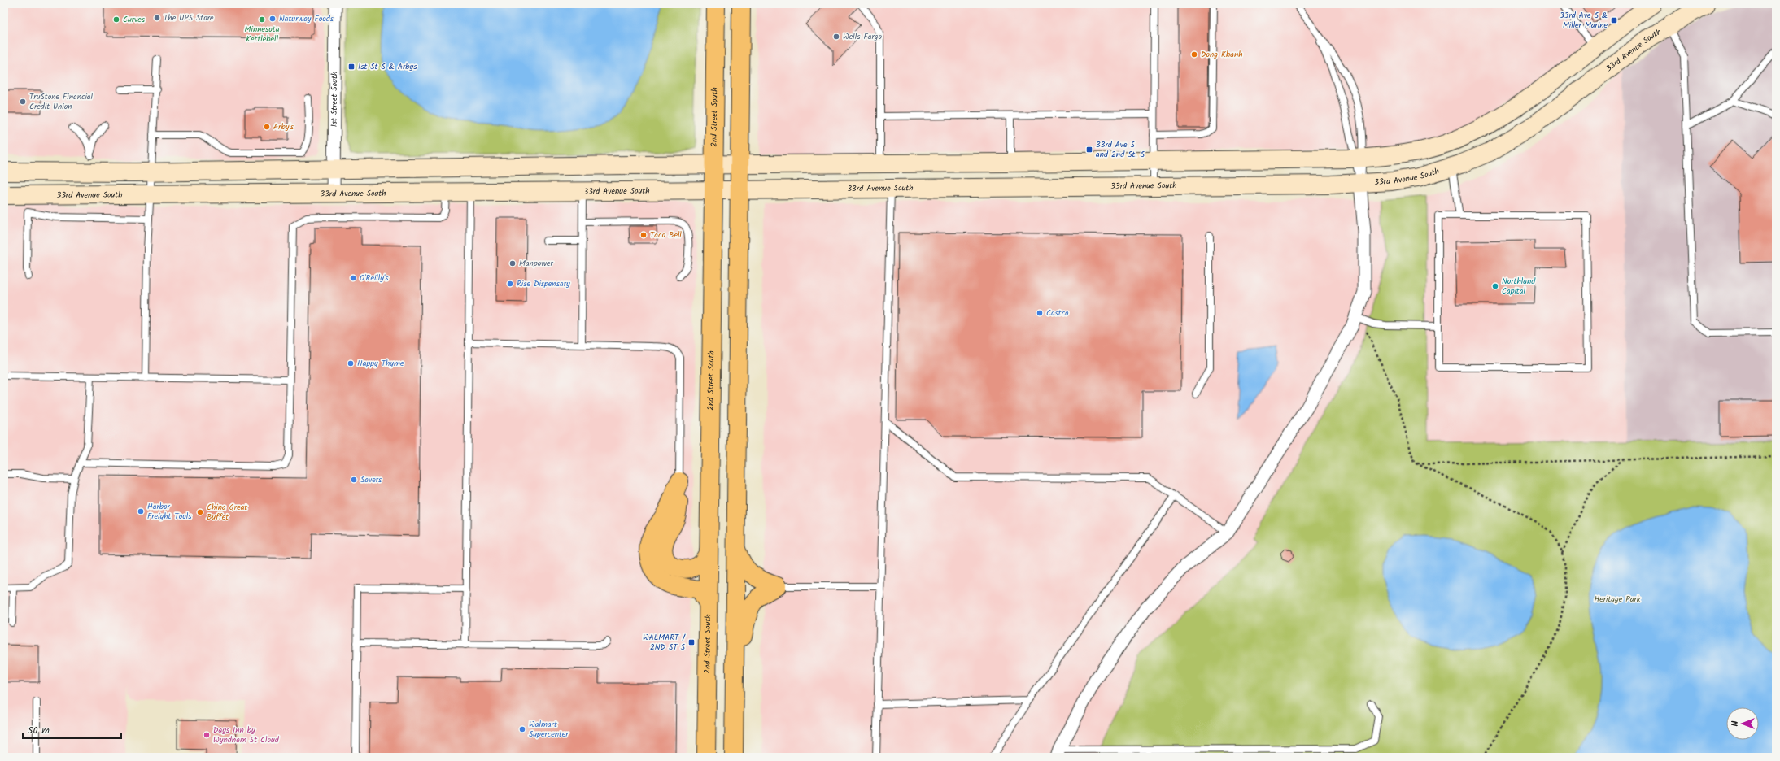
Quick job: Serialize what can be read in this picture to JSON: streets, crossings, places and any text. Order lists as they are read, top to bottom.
{
  "streets": {
    "main road": ["33rd Avenue South", "2nd Street South"],
    "street": ["1st Street South"]
  },
  "crossings": [
    ["33rd Avenue South", "1st Street South"],
    ["33rd Avenue South", "2nd Street South"]
  ],
  "parks": ["Heritage Park"],
  "places": {
    "other": [
      "The UPS Store",
      "Naturway Foods",
      "Curves",
      "Minnesota Kettlebell",
      "Wells Fargo",
      "Dong Khanh",
      "TruStone Financial Credit Union",
      "Arby's",
      "Taco Bell",
      "Manpower",
      "O'Reilly's",
      "Rise Dispensary",
      "Northland Capital",
      "Costco",
      "Happy Thyme",
      "Savers",
      "Harbor Freight Tools",
      "China Great Buffet",
      "Walmart Supercenter",
      "Days Inn by Wyndham St Cloud"
    ],
    "transit": [
      "33rd Ave S & Miller Marine",
      "1st St S & Arbys",
      "33rd Ave S and 2nd St. S",
      "WALMART / 2ND ST S"
    ]
  },
  "scale_bar": "50 m",
  "north": "left"
}
